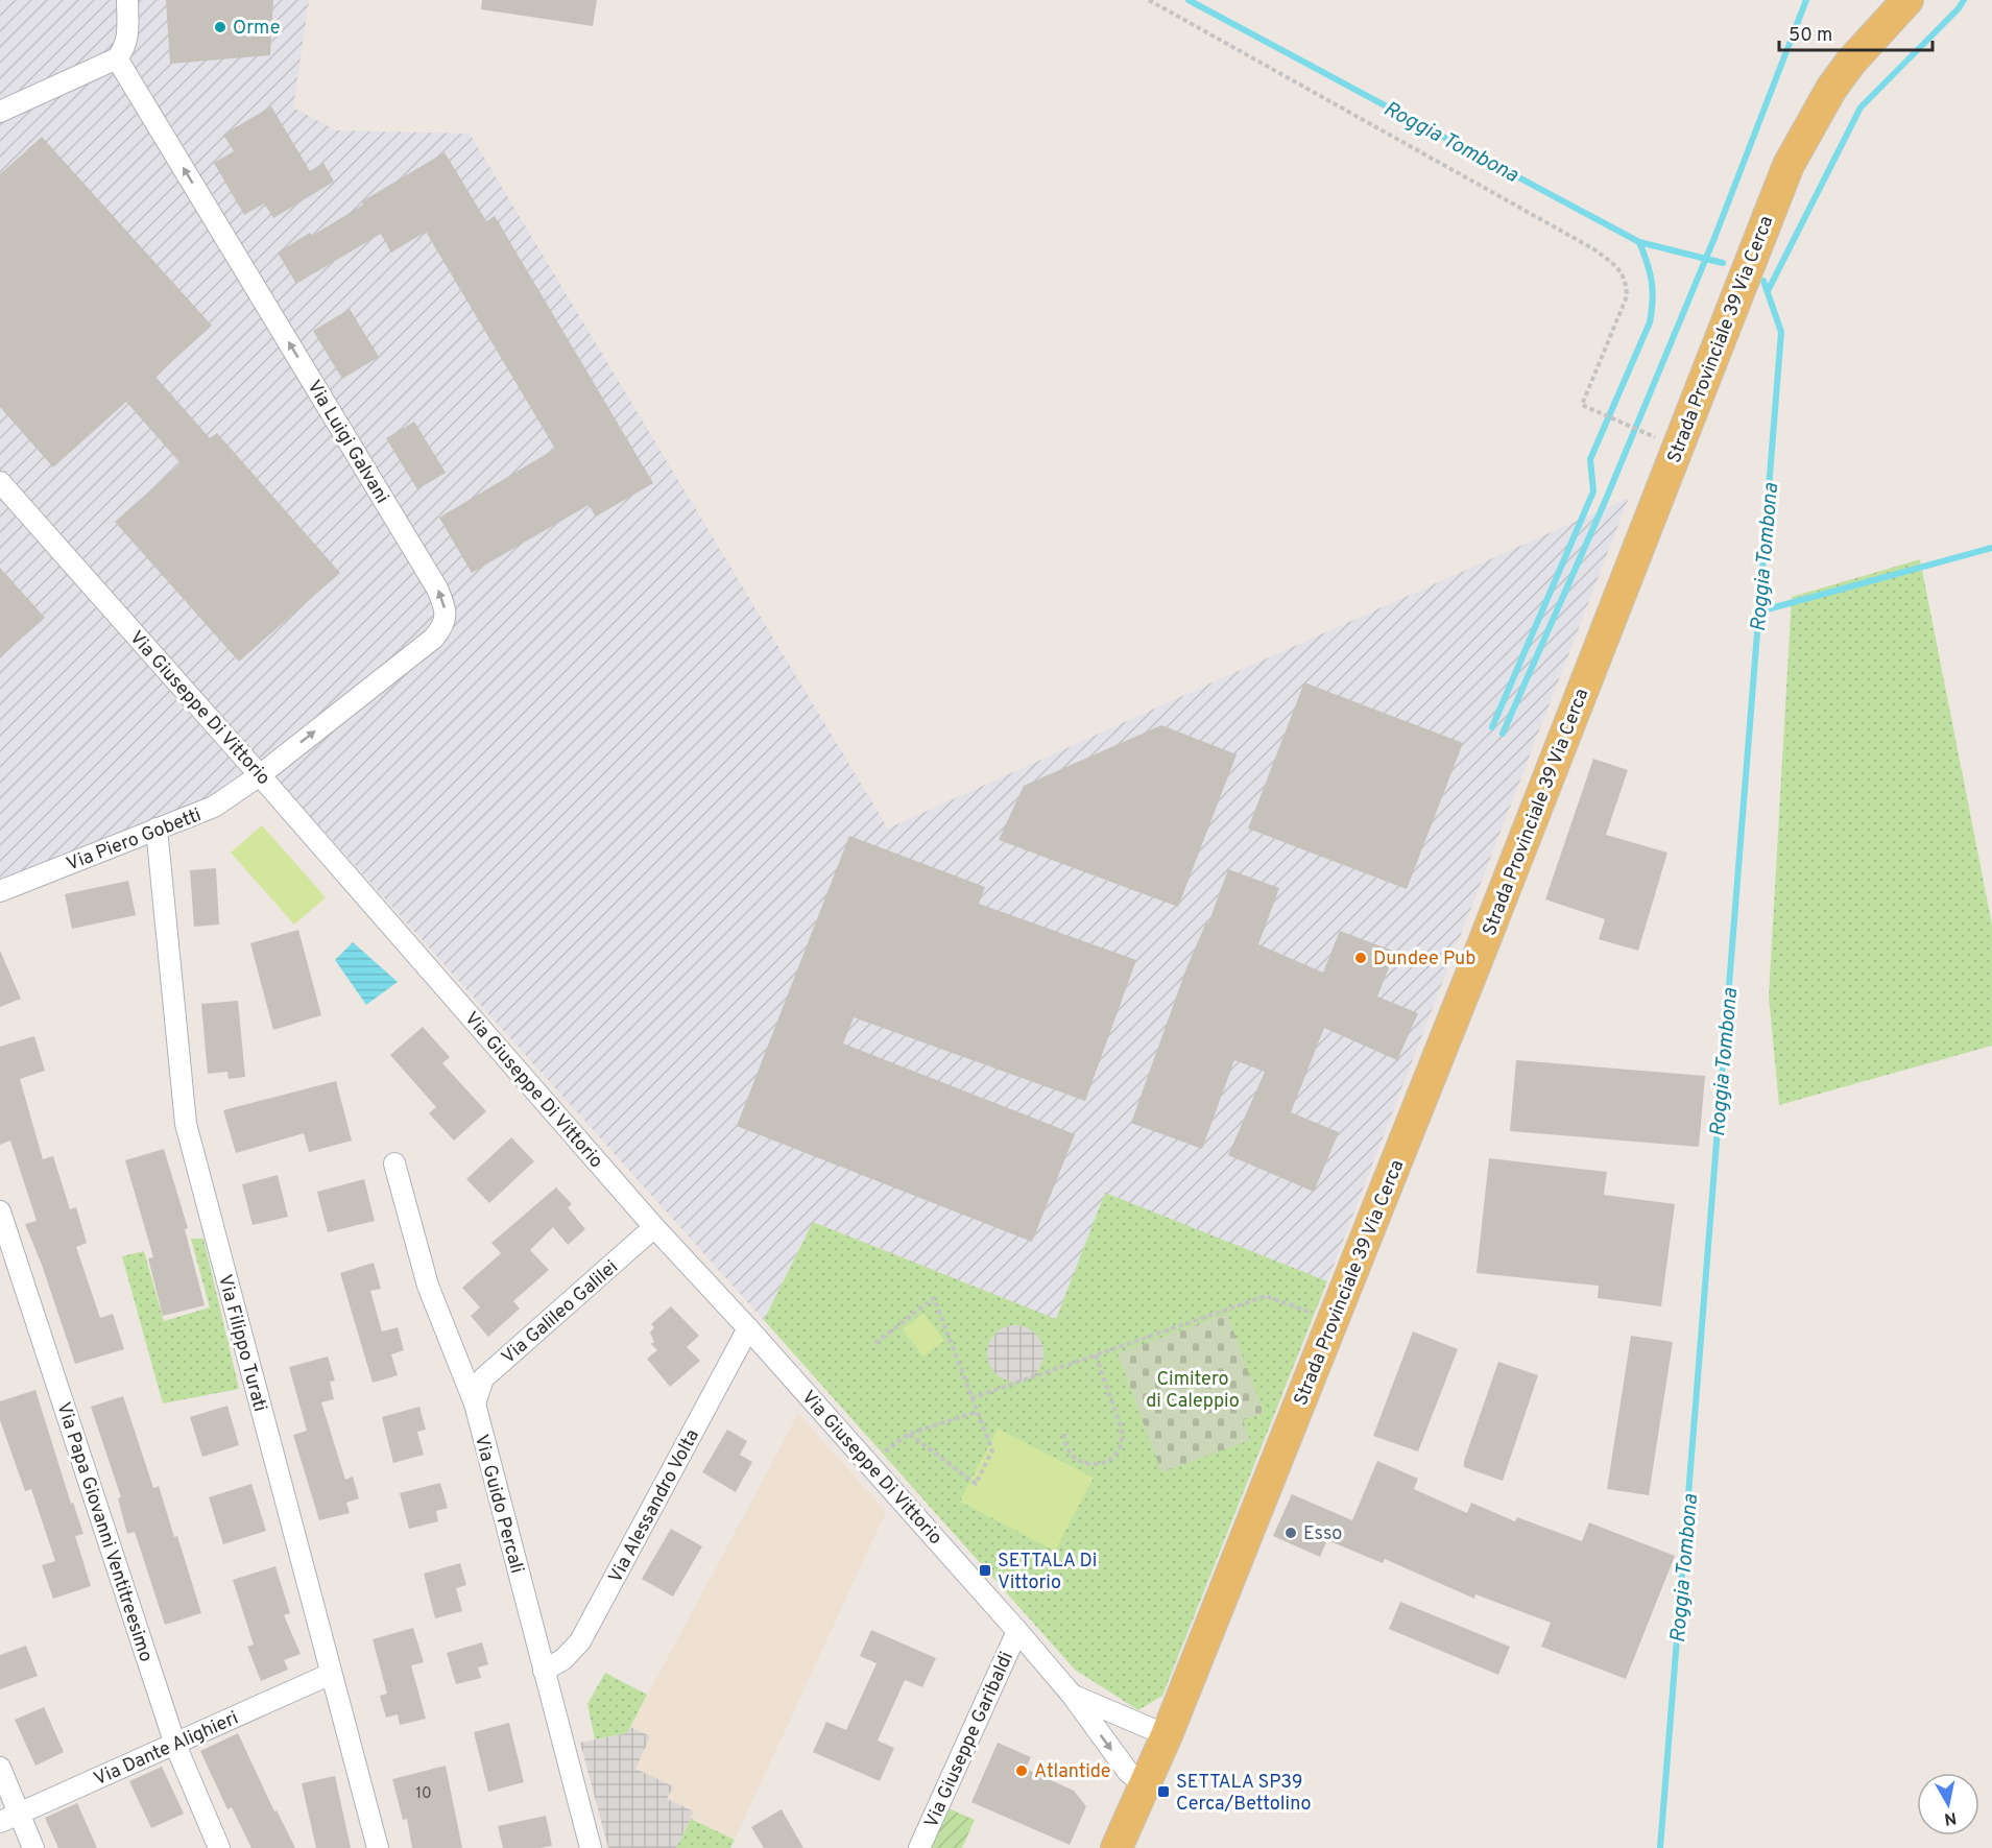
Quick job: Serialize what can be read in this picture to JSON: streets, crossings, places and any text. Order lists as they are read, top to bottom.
{
  "streets": {
    "main road": ["Strada Provinciale 39 Via Cerca"],
    "street": [
      "Via Luigi Galvani",
      "Via Giuseppe Di Vittorio",
      "Via Piero Gobetti",
      "Via Galileo Galilei",
      "Via Filippo Turati",
      "Via Guido Percali",
      "Via Alessandro Volta",
      "Via Papa Giovanni Ventitreesimo",
      "Via Giuseppe Garibaldi",
      "Via Dante Alighieri"
    ]
  },
  "crossings": [
    ["Strada Provinciale 39 Via Cerca", "Via Giuseppe Di Vittorio"],
    ["Via Luigi Galvani", "Via Giuseppe Di Vittorio"],
    ["Via Luigi Galvani", "Via Piero Gobetti"],
    ["Via Giuseppe Di Vittorio", "Via Piero Gobetti"],
    ["Via Giuseppe Di Vittorio", "Via Galileo Galilei"],
    ["Via Giuseppe Di Vittorio", "Via Alessandro Volta"],
    ["Via Giuseppe Di Vittorio", "Via Giuseppe Garibaldi"],
    ["Via Piero Gobetti", "Via Filippo Turati"],
    ["Via Galileo Galilei", "Via Guido Percali"],
    ["Via Filippo Turati", "Via Dante Alighieri"],
    ["Via Guido Percali", "Via Alessandro Volta"],
    ["Via Papa Giovanni Ventitreesimo", "Via Dante Alighieri"]
  ],
  "one_way": ["Via Luigi Galvani"],
  "water": ["Roggia Tombona"],
  "parks": ["Cimitero di Caleppio"],
  "places": {
    "other": [
      "Orme",
      "Dundee Pub",
      "Esso",
      "Atlantide"
    ],
    "transit": ["SETTALA Di Vittorio", "SETTALA SP39 Cerca/Bettolino"]
  },
  "house_numbers": ["10"],
  "scale_bar": "50 m",
  "north": "bottom"
}
